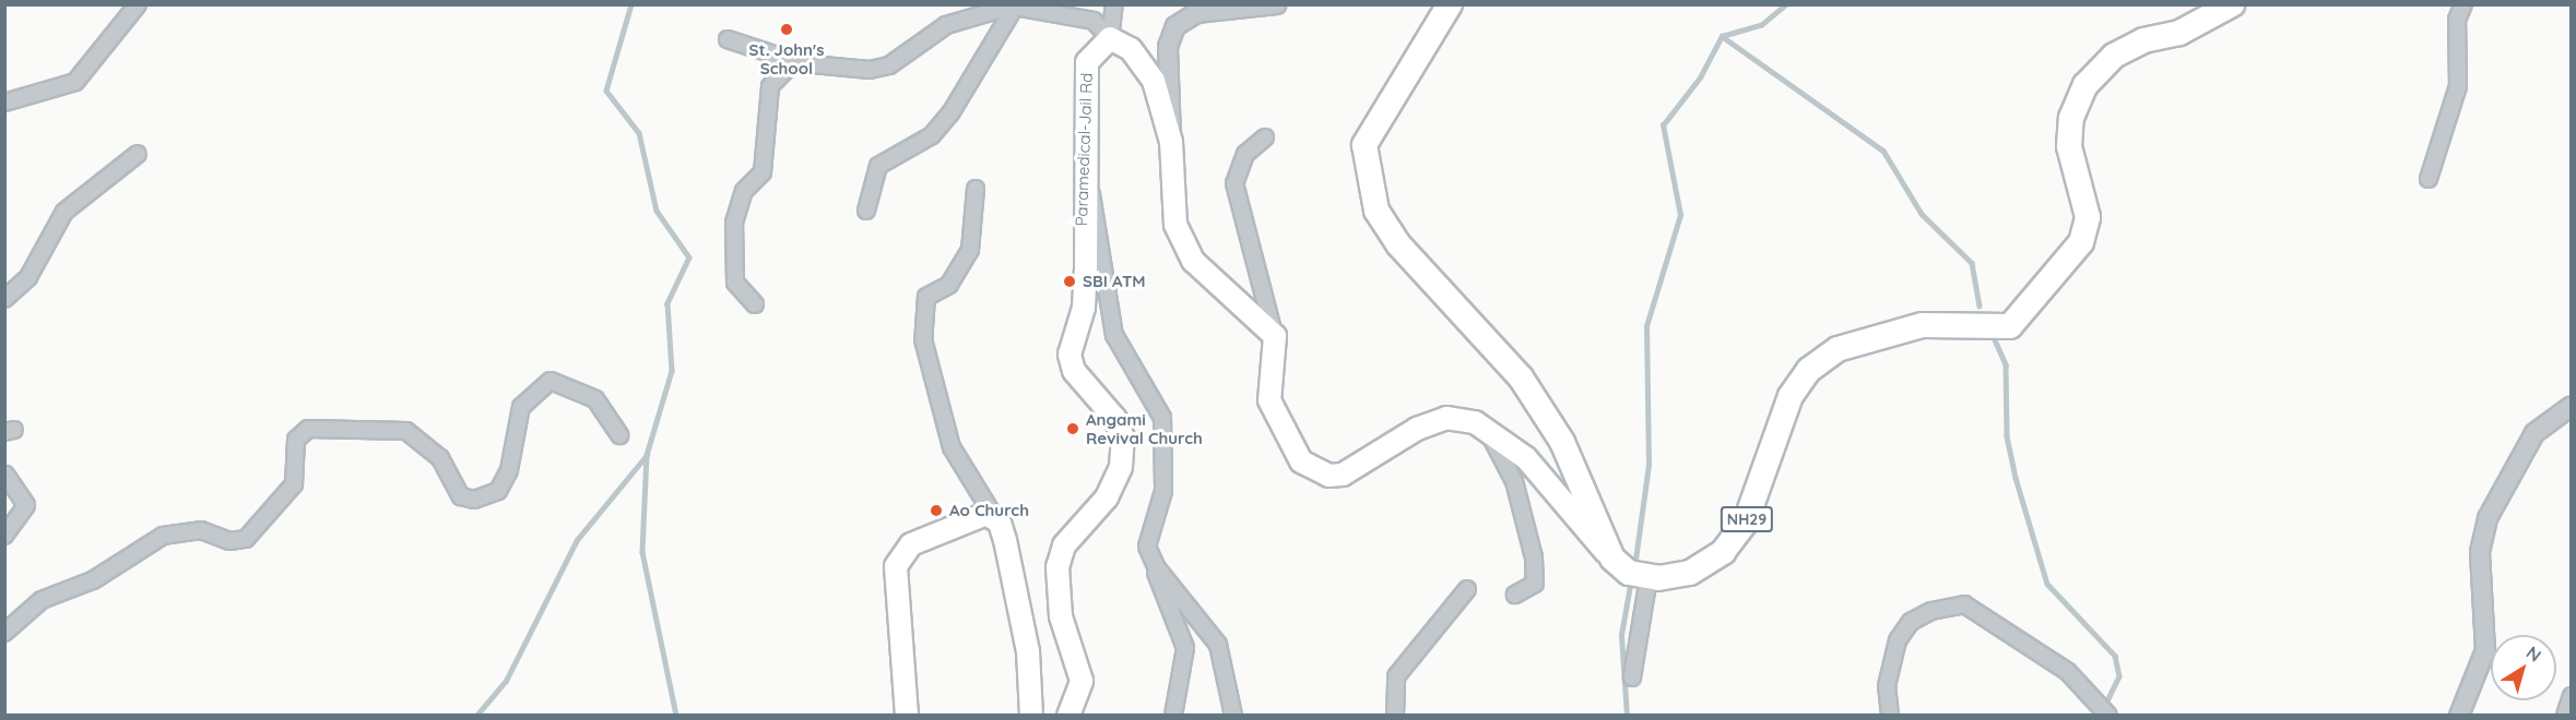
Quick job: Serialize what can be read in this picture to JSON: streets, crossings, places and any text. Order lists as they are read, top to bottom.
{
  "streets": {
    "highway": ["NH29"],
    "main road": ["Paramedical-Jail Rd"]
  },
  "places": [
    "St. John's School",
    "SBI ATM",
    "Angami Revival Church",
    "Ao Church"
  ],
  "north": "top right"
}
